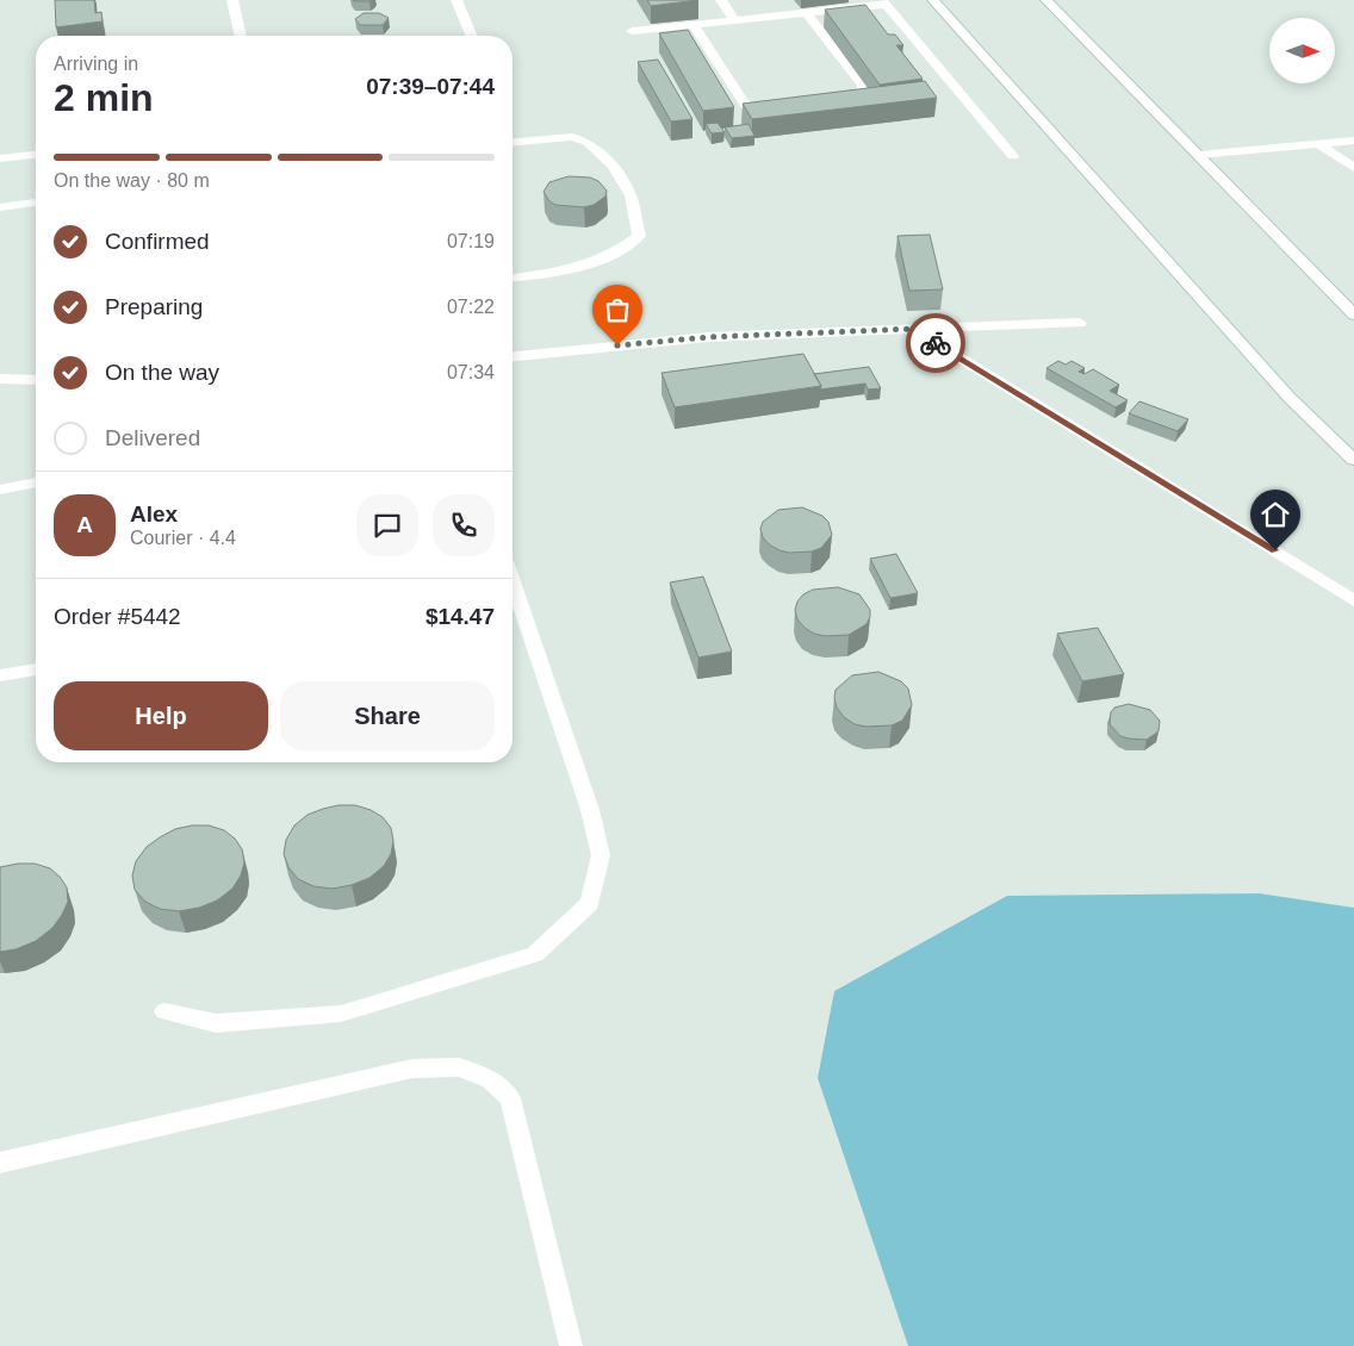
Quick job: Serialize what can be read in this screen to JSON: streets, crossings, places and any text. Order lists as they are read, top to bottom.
{
  "north": "right",
  "page": {
    "heading": ["2 min", "Arriving in", "07:39–07:44"],
    "panel": [
      "Alex",
      "Courier · 4.4",
      "Order #5442",
      "$14.47"
    ],
    "bar": "On the way · 80 m",
    "list": [
      ["Confirmed", "07:19"],
      ["Preparing", "07:22"],
      ["On the way", "07:34"],
      "Delivered"
    ],
    "round": "A",
    "buttons": ["Help", "Share"]
  }
}
